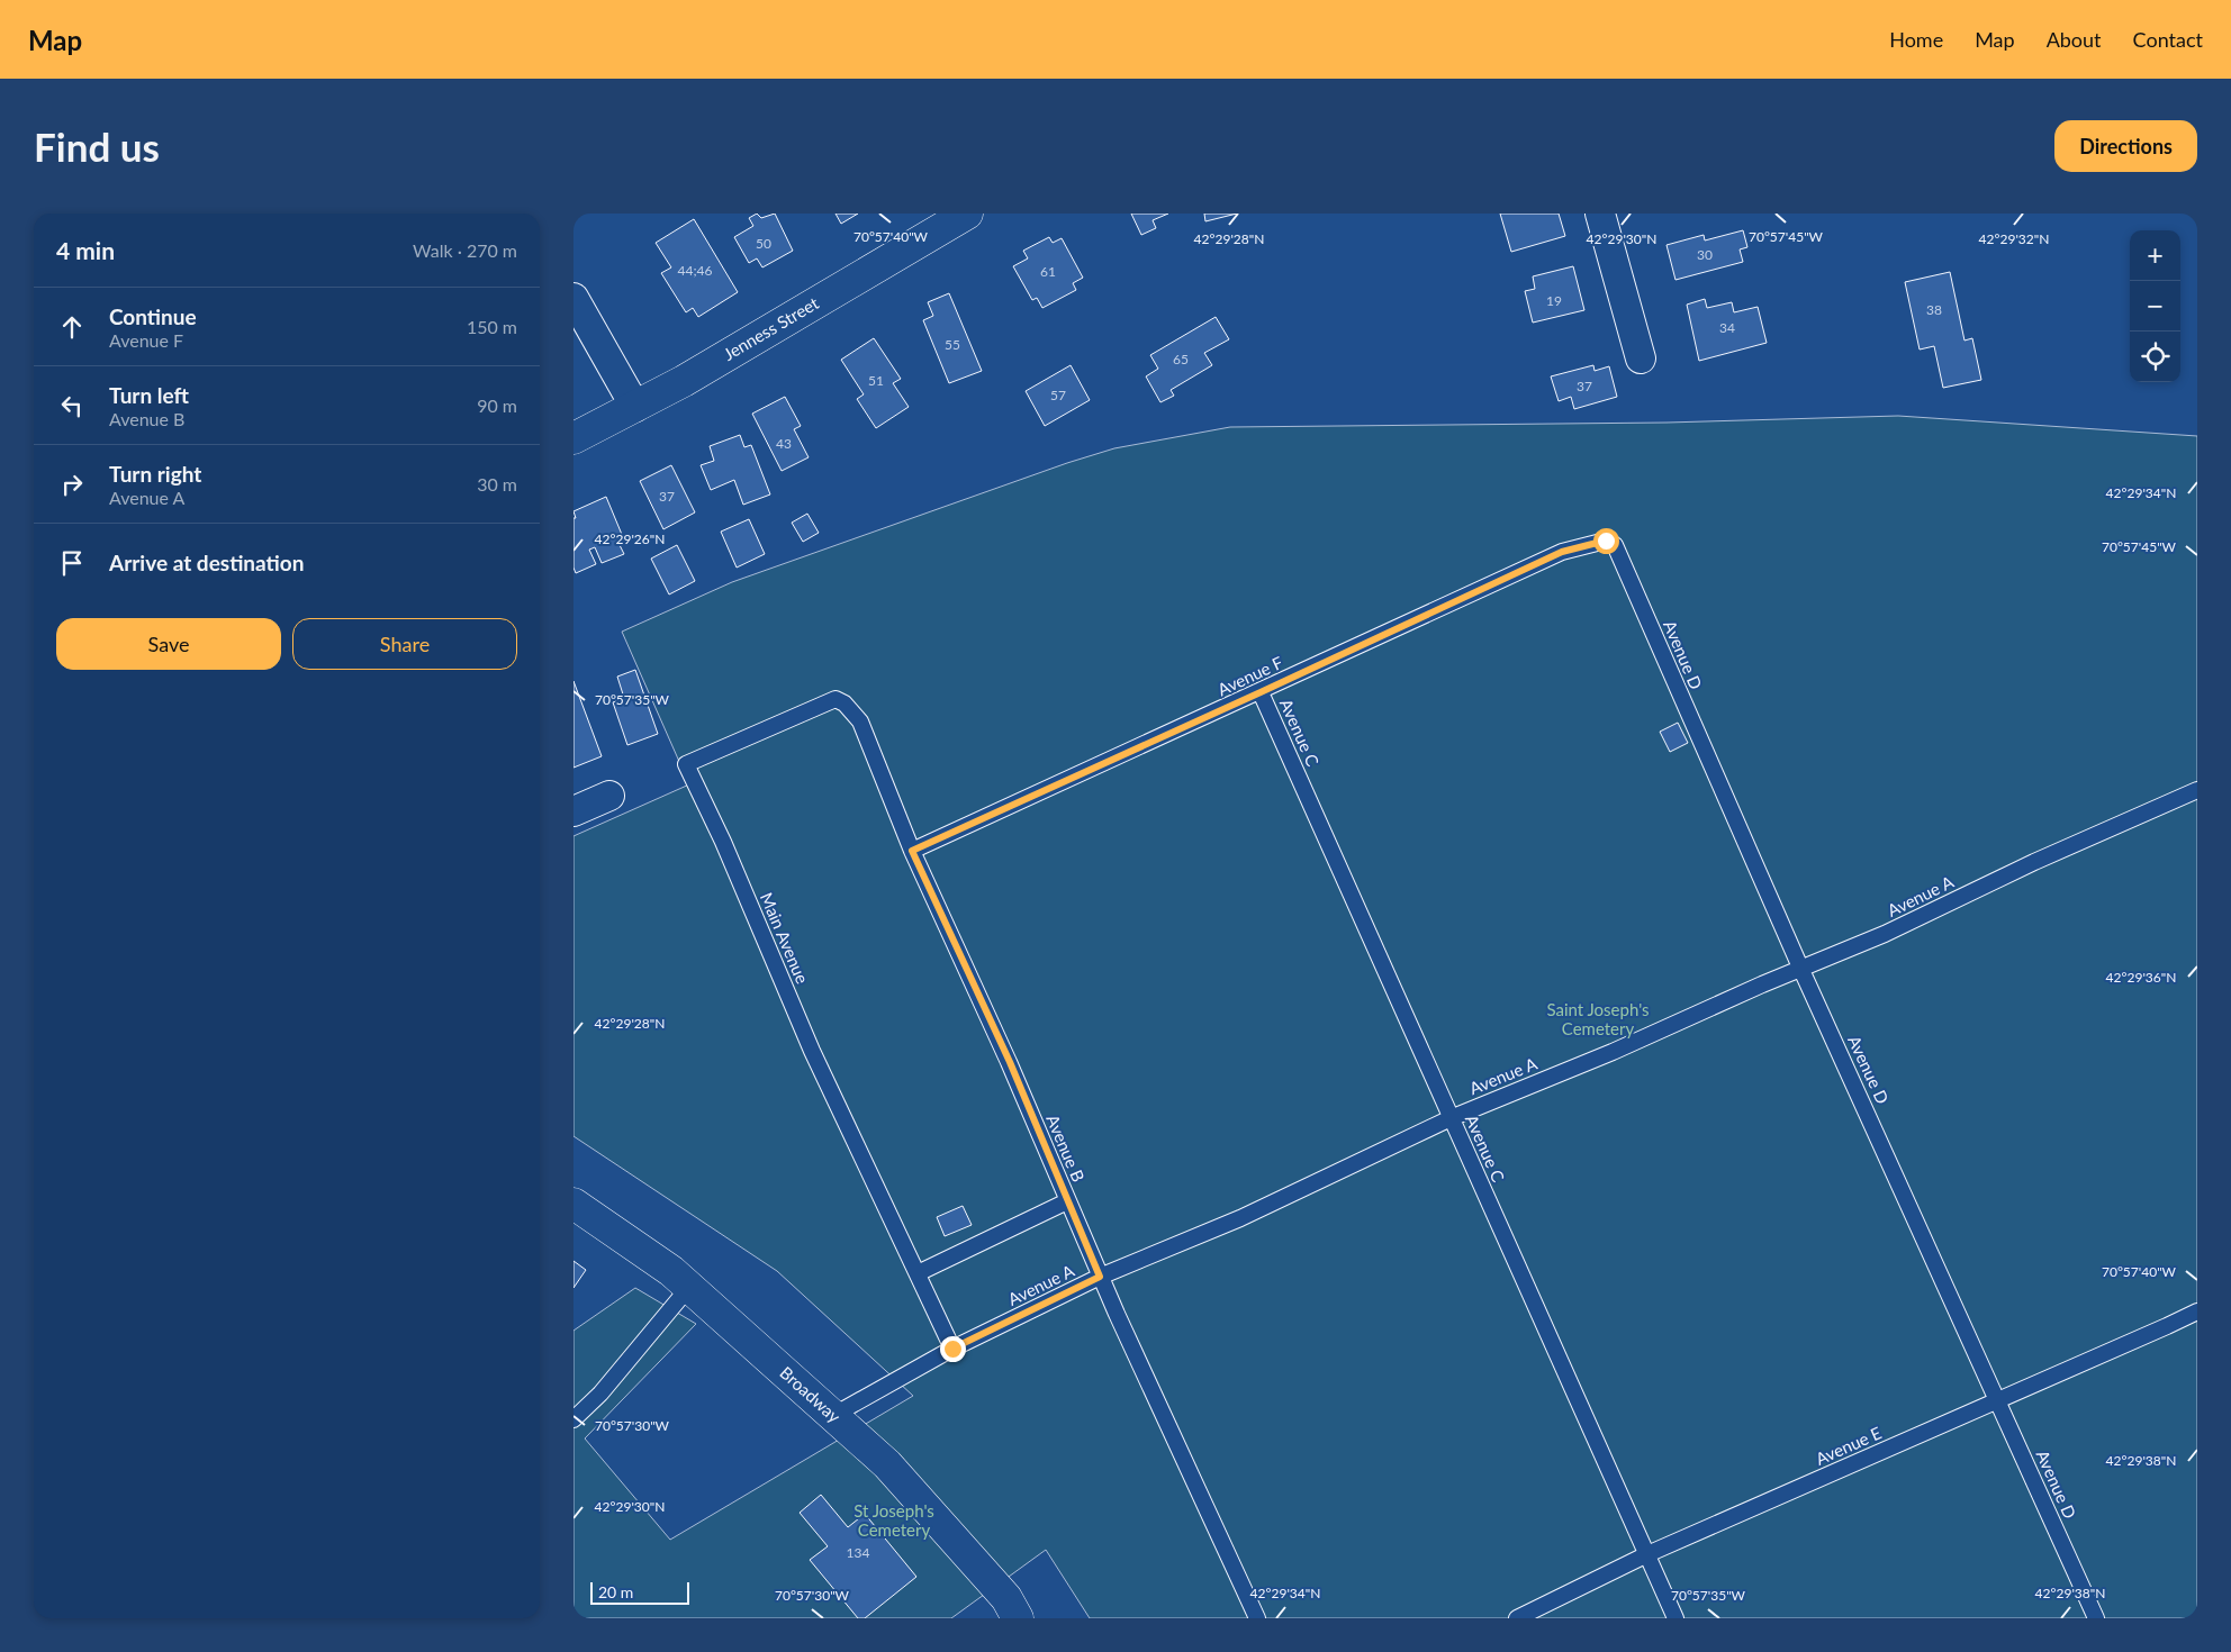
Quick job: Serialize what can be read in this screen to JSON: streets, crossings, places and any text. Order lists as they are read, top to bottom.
{
  "streets": {
    "main road": ["Jenness Street", "Broadway"],
    "lane": [
      "Avenue D",
      "Avenue F",
      "Avenue C",
      "Avenue A",
      "Main Avenue",
      "Avenue B",
      "Avenue E"
    ]
  },
  "crossings": [
    ["Avenue D", "Avenue F"],
    ["Avenue D", "Avenue A"],
    ["Avenue D", "Avenue E"],
    ["Avenue F", "Avenue C"],
    ["Avenue F", "Avenue B"],
    ["Avenue C", "Avenue A"],
    ["Avenue C", "Avenue E"],
    ["Avenue A", "Main Avenue"],
    ["Avenue A", "Avenue B"],
    ["Avenue A", "Broadway"],
    ["Main Avenue", "Avenue B"]
  ],
  "parks": ["Saint Joseph's Cemetery", "St Joseph's Cemetery"],
  "house_numbers": [
    "50",
    "30",
    "44;46",
    "61",
    "19",
    "38",
    "34",
    "55",
    "65",
    "51",
    "37",
    "57",
    "43",
    "37",
    "134"
  ],
  "scale_bar": "20 m",
  "page": {
    "header": "Map",
    "nav": [
      "Home",
      "Map",
      "About",
      "Contact"
    ],
    "buttons": [
      "Directions",
      ["Save", "Share"]
    ],
    "title": "Find us",
    "heading": ["4 min", "Walk · 270 m"],
    "map_buttons": ["+", "−"],
    "list": [
      ["Continue", "Avenue F", "150 m"],
      ["Turn left", "Avenue B", "90 m"],
      ["Turn right", "Avenue A", "30 m"],
      "Arrive at destination"
    ],
    "scale": "20 m"
  },
  "coordinates": [
    "70°57'40\"W",
    "70°57'45\"W",
    "42°29'28\"N",
    "42°29'30\"N",
    "42°29'32\"N",
    "42°29'34\"N",
    "42°29'26\"N",
    "70°57'35\"W",
    "42°29'36\"N",
    "70°57'30\"W",
    "42°29'38\"N"
  ]
}
